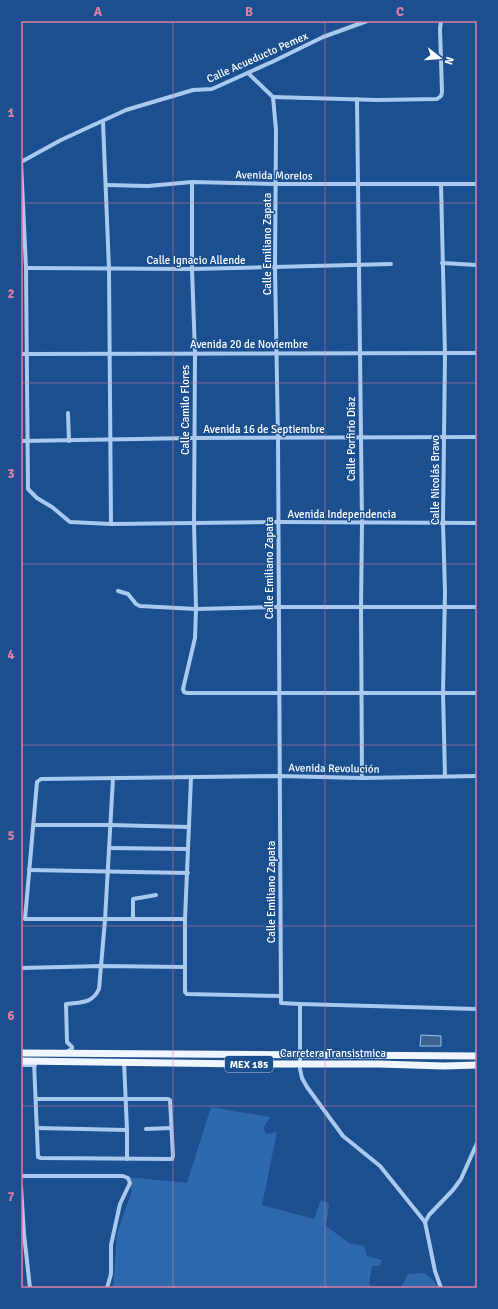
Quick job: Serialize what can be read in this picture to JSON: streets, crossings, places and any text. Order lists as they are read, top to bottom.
{
  "streets": {
    "main road": ["Carretera Transistmica", "MEX 185"],
    "street": [
      "Calle Acueducto Pemex",
      "Avenida Morelos",
      "Calle Emiliano Zapata",
      "Calle Ignacio Allende",
      "Avenida 20 de Noviembre",
      "Calle Camilo Flores",
      "Avenida 16 de Septiembre",
      "Calle Porfirio Díaz",
      "Calle Nicolás Bravo",
      "Avenida Independencia",
      "Avenida Revolución"
    ]
  },
  "crossings": [
    ["Calle Acueducto Pemex", "Avenida Independencia"],
    ["Avenida Morelos", "Calle Emiliano Zapata"],
    ["Avenida Morelos", "Calle Camilo Flores"],
    ["Avenida Morelos", "Calle Porfirio Díaz"],
    ["Avenida Morelos", "Calle Nicolás Bravo"],
    ["Calle Emiliano Zapata", "Calle Ignacio Allende"],
    ["Calle Emiliano Zapata", "Avenida 20 de Noviembre"],
    ["Calle Emiliano Zapata", "Calle Camilo Flores"],
    ["Calle Emiliano Zapata", "Avenida 16 de Septiembre"],
    ["Calle Emiliano Zapata", "Avenida Independencia"],
    ["Calle Emiliano Zapata", "Avenida Revolución"],
    ["Calle Ignacio Allende", "Calle Camilo Flores"],
    ["Calle Ignacio Allende", "Calle Porfirio Díaz"],
    ["Calle Ignacio Allende", "Avenida Independencia"],
    ["Avenida 20 de Noviembre", "Calle Camilo Flores"],
    ["Avenida 20 de Noviembre", "Calle Porfirio Díaz"],
    ["Avenida 20 de Noviembre", "Calle Nicolás Bravo"],
    ["Avenida 20 de Noviembre", "Avenida Independencia"],
    ["Calle Camilo Flores", "Avenida 16 de Septiembre"],
    ["Calle Camilo Flores", "Avenida Independencia"],
    ["Avenida 16 de Septiembre", "Calle Porfirio Díaz"],
    ["Avenida 16 de Septiembre", "Calle Nicolás Bravo"],
    ["Avenida 16 de Septiembre", "Avenida Independencia"],
    ["Calle Porfirio Díaz", "Avenida Independencia"],
    ["Calle Porfirio Díaz", "Avenida Revolución"],
    ["Calle Nicolás Bravo", "Avenida Independencia"],
    ["Calle Nicolás Bravo", "Avenida Revolución"]
  ],
  "north": "right",
  "grid": {
    "columns": ["A", "B", "C"],
    "rows": [
      "1",
      "2",
      "3",
      "4",
      "5",
      "6",
      "7"
    ]
  }
}
